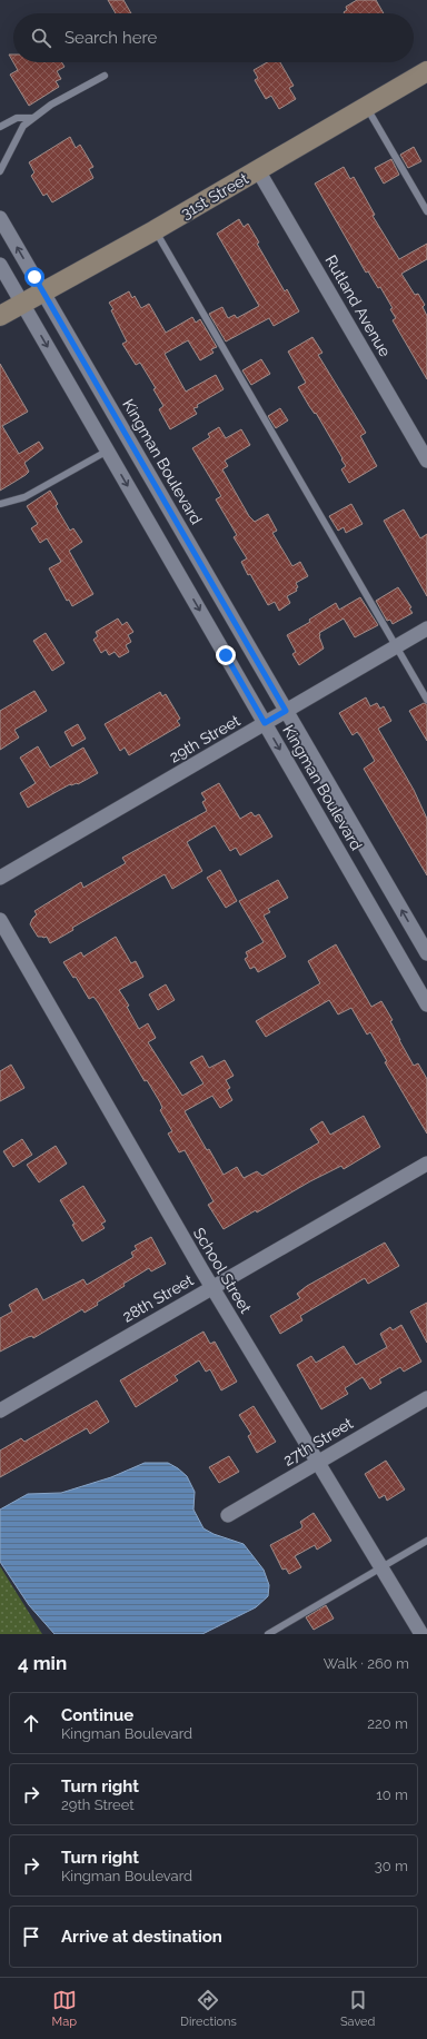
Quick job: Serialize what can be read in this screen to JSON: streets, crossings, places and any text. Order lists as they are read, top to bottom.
{
  "streets": {
    "main road": ["31st Street"],
    "street": [
      "Rutland Avenue",
      "Kingman Boulevard",
      "29th Street",
      "School Street",
      "28th Street",
      "27th Street"
    ]
  },
  "crossings": [
    ["31st Street", "Rutland Avenue"],
    ["31st Street", "Kingman Boulevard"],
    ["Kingman Boulevard", "29th Street"],
    ["School Street", "28th Street"],
    ["School Street", "27th Street"]
  ],
  "page": {
    "search": "Search here",
    "heading": ["4 min", "Walk · 260 m"],
    "list": [
      ["Continue", "Kingman Boulevard", "220 m"],
      ["Turn right", "29th Street", "10 m"],
      ["Turn right", "Kingman Boulevard", "30 m"],
      "Arrive at destination"
    ],
    "nav": ["Map", "Directions", "Saved"]
  }
}
